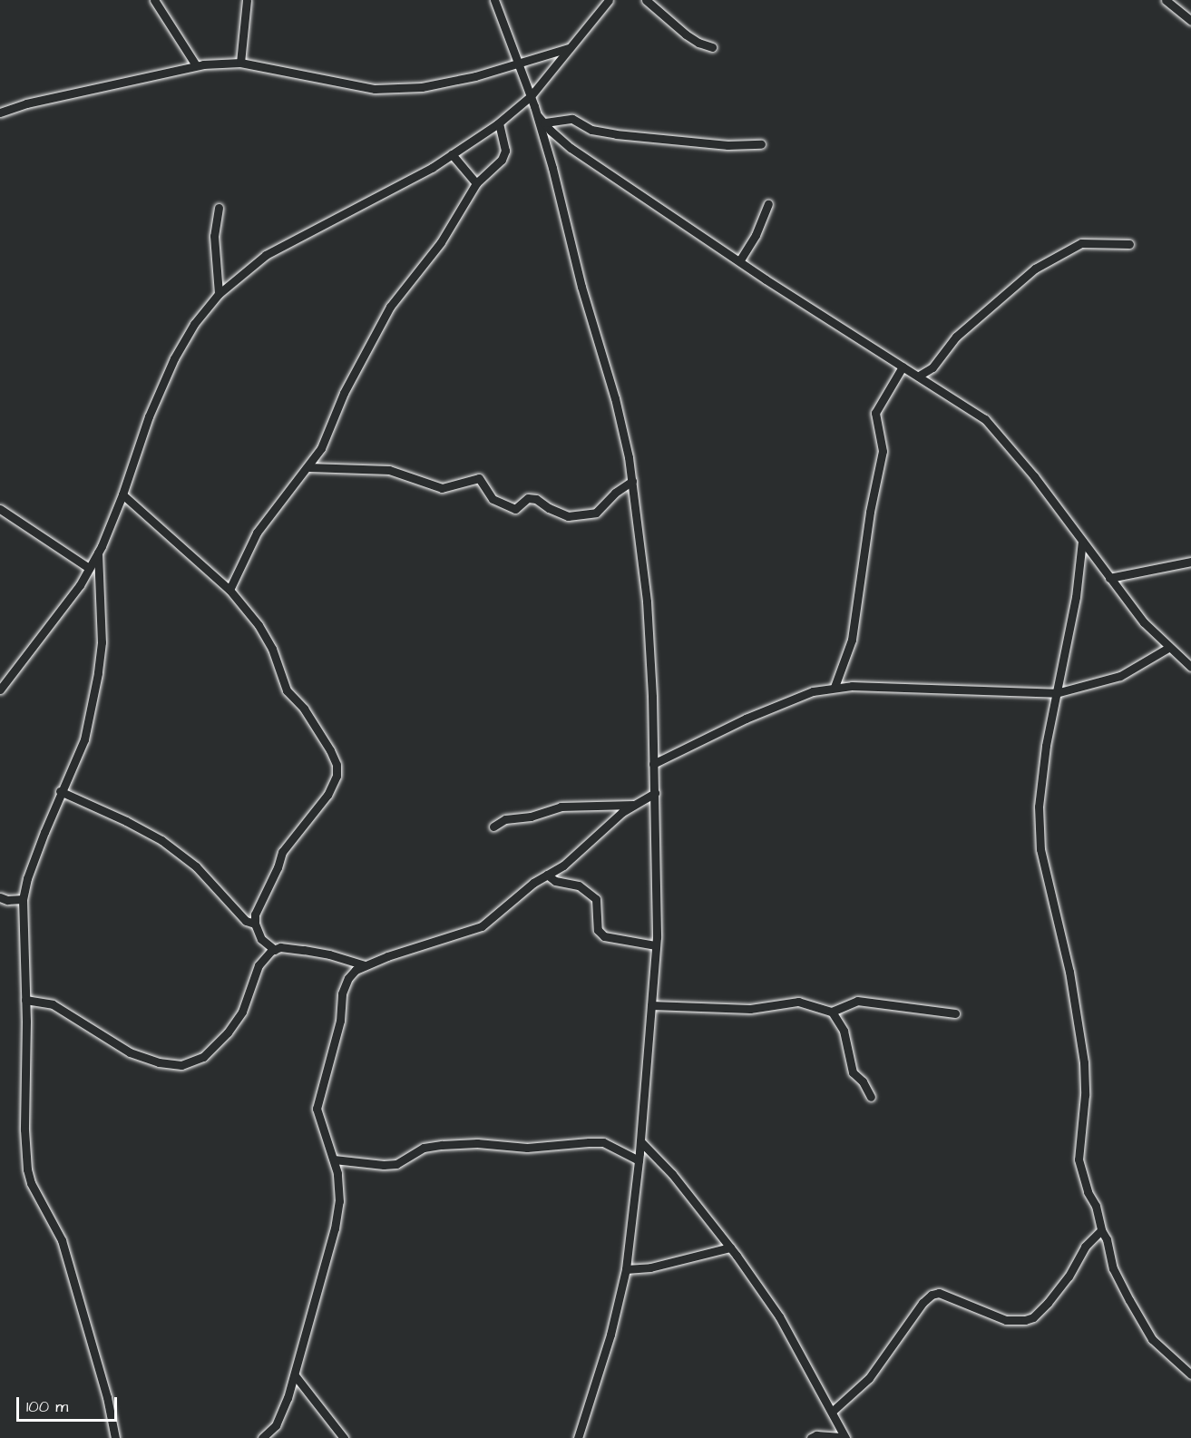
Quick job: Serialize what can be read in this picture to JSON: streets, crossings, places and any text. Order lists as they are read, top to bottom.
{
  "scale_bar": "100 m"
}
